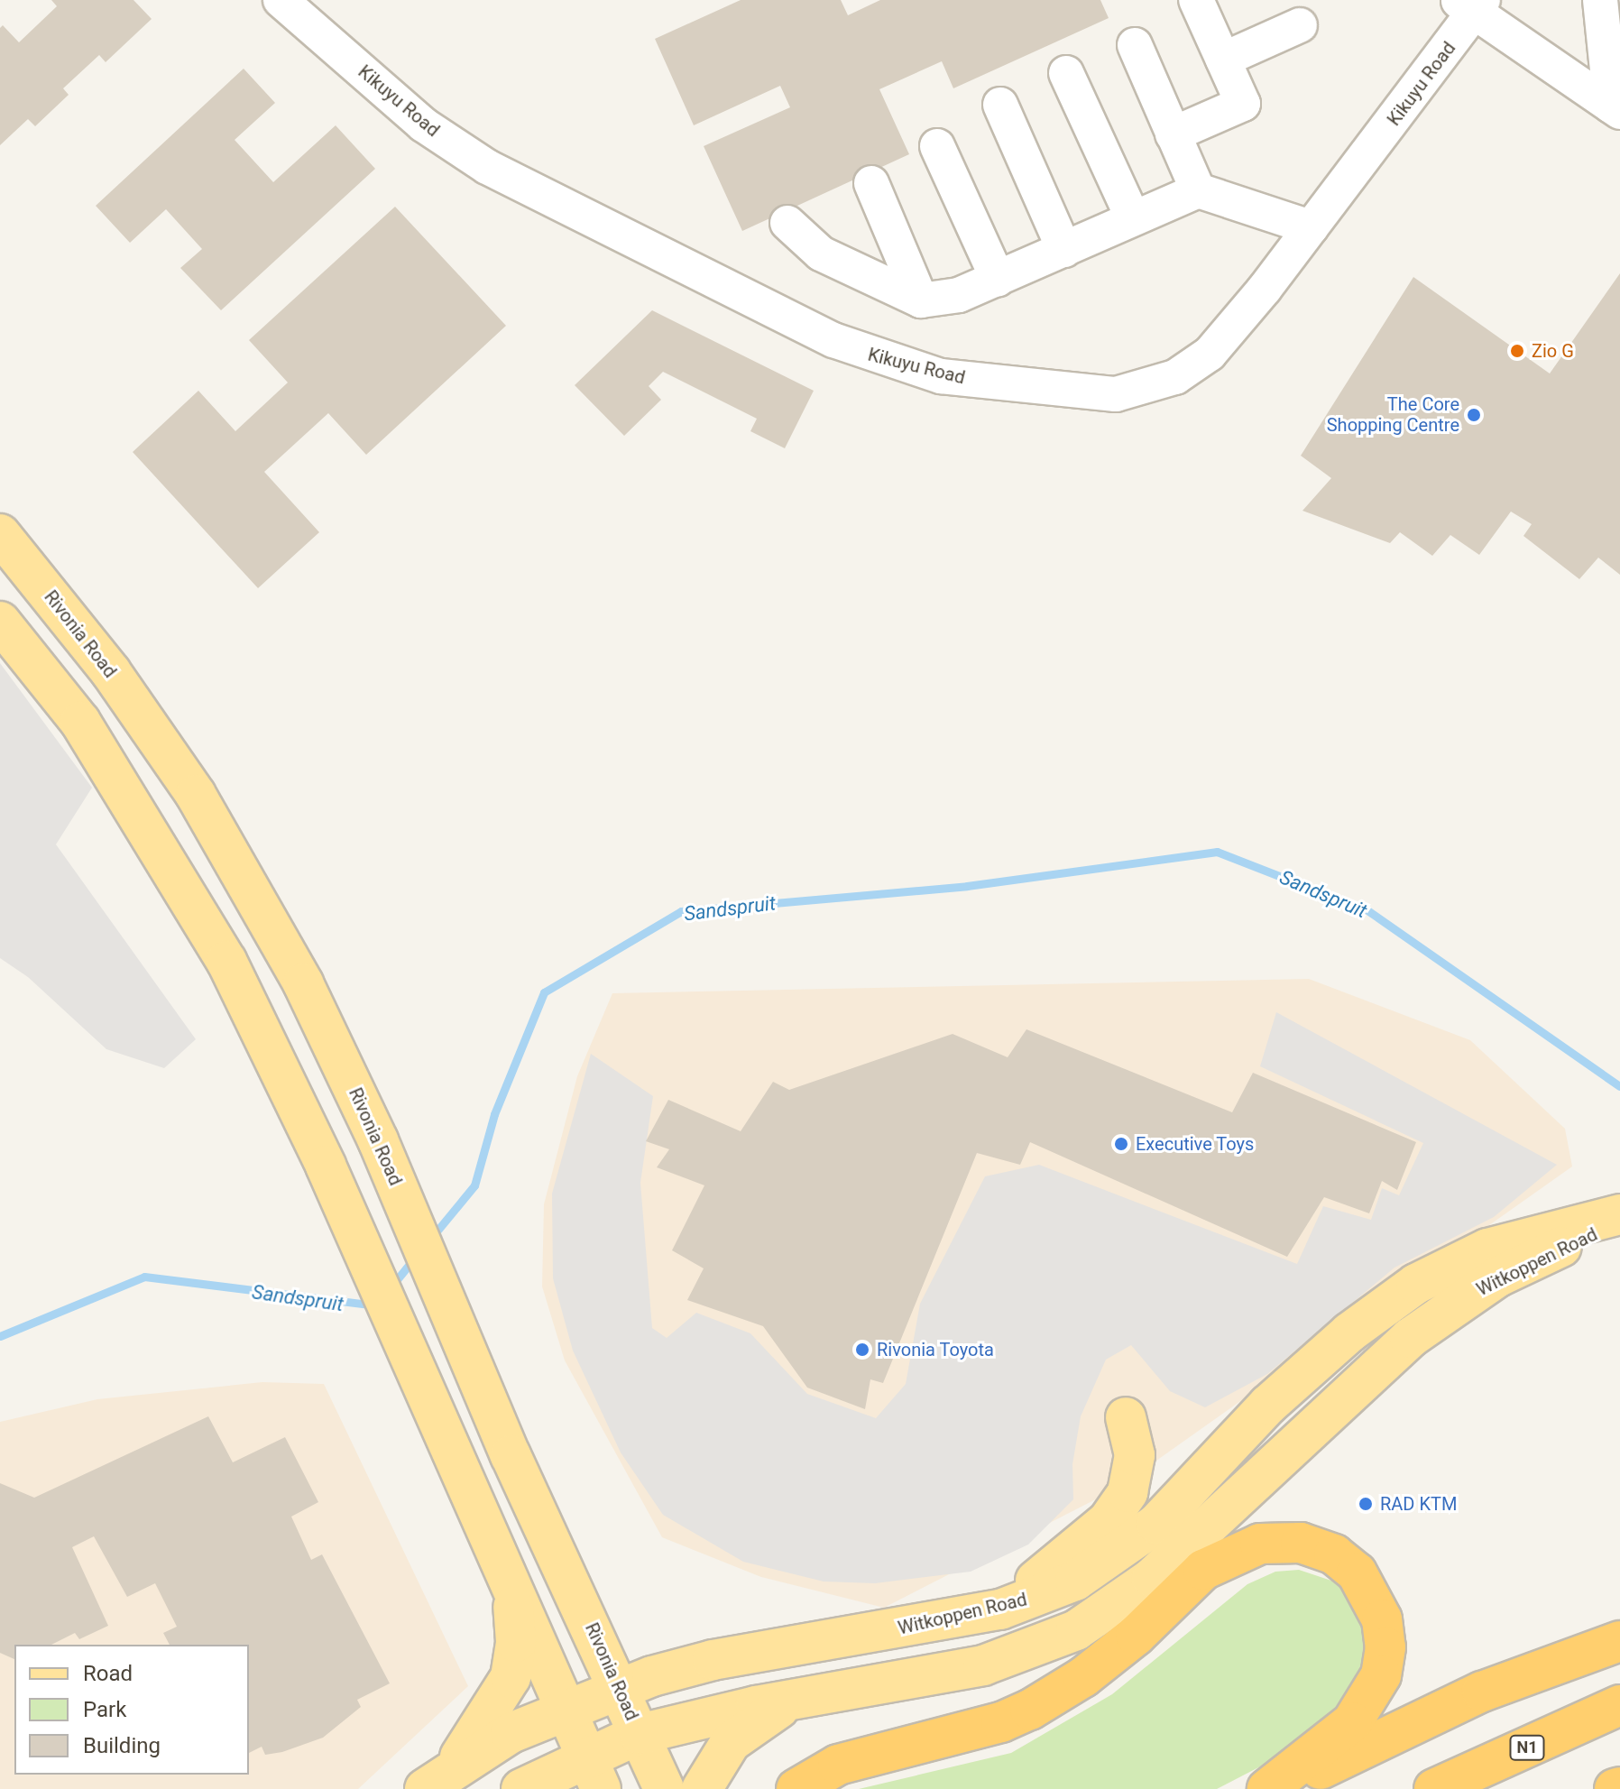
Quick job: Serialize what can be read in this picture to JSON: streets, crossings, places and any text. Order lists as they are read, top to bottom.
{
  "streets": {
    "highway": ["N1"],
    "main road": ["Rivonia Road", "Witkoppen Road"],
    "street": ["Kikuyu Road"]
  },
  "crossings": [
    ["Rivonia Road", "Witkoppen Road"]
  ],
  "water": ["Sandspruit"],
  "places": [
    "Zio G",
    "The Core Shopping Centre",
    "Executive Toys",
    "Rivonia Toyota",
    "RAD KTM"
  ],
  "legend": ["Road", "Park", "Building"]
}
